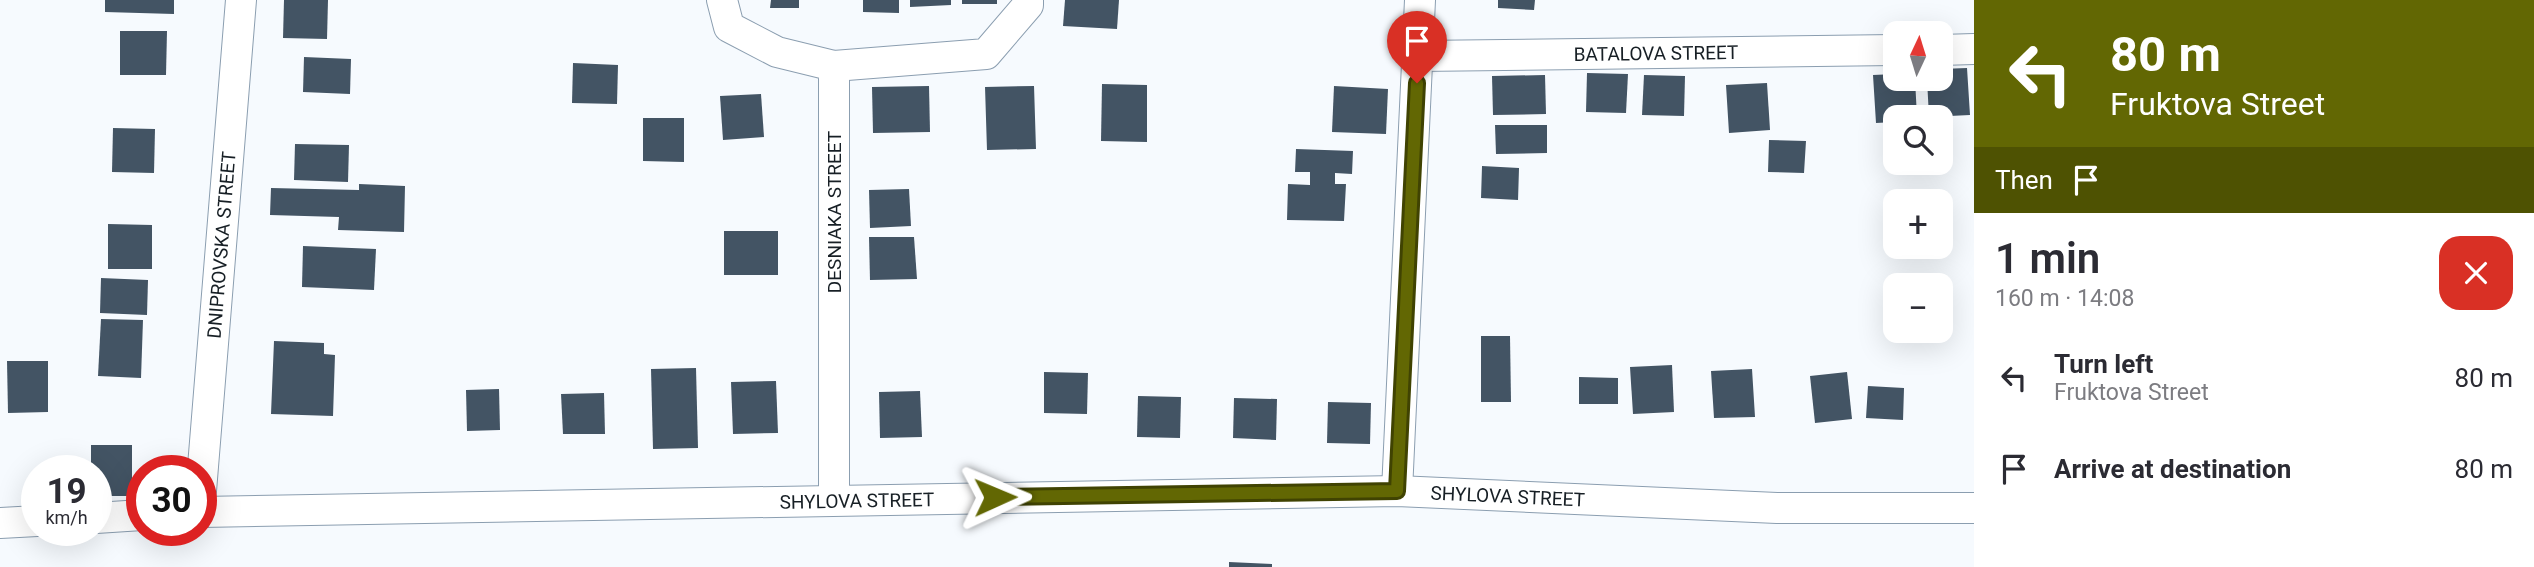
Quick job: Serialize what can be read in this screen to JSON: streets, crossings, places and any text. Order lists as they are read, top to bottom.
{
  "streets": {
    "street": [
      "BATALOVA STREET",
      "DESNIAKA STREET",
      "DNIPROVSKA STREET",
      "SHYLOVA STREET"
    ]
  },
  "crossings": [
    ["DESNIAKA STREET", "SHYLOVA STREET"]
  ],
  "north": "top",
  "page": {
    "turn": ["80 m", "Fruktova Street"],
    "map_buttons": ["+", "−"],
    "then": "Then",
    "heading": ["1 min", "160 m · 14:08"],
    "list": [
      {
        "name": "Turn left",
        "note": "Fruktova Street",
        "value": "80 m"
      },
      {
        "name": "Arrive at destination",
        "value": "80 m"
      }
    ],
    "speed": "19 km/h",
    "limit": "30"
  }
}
